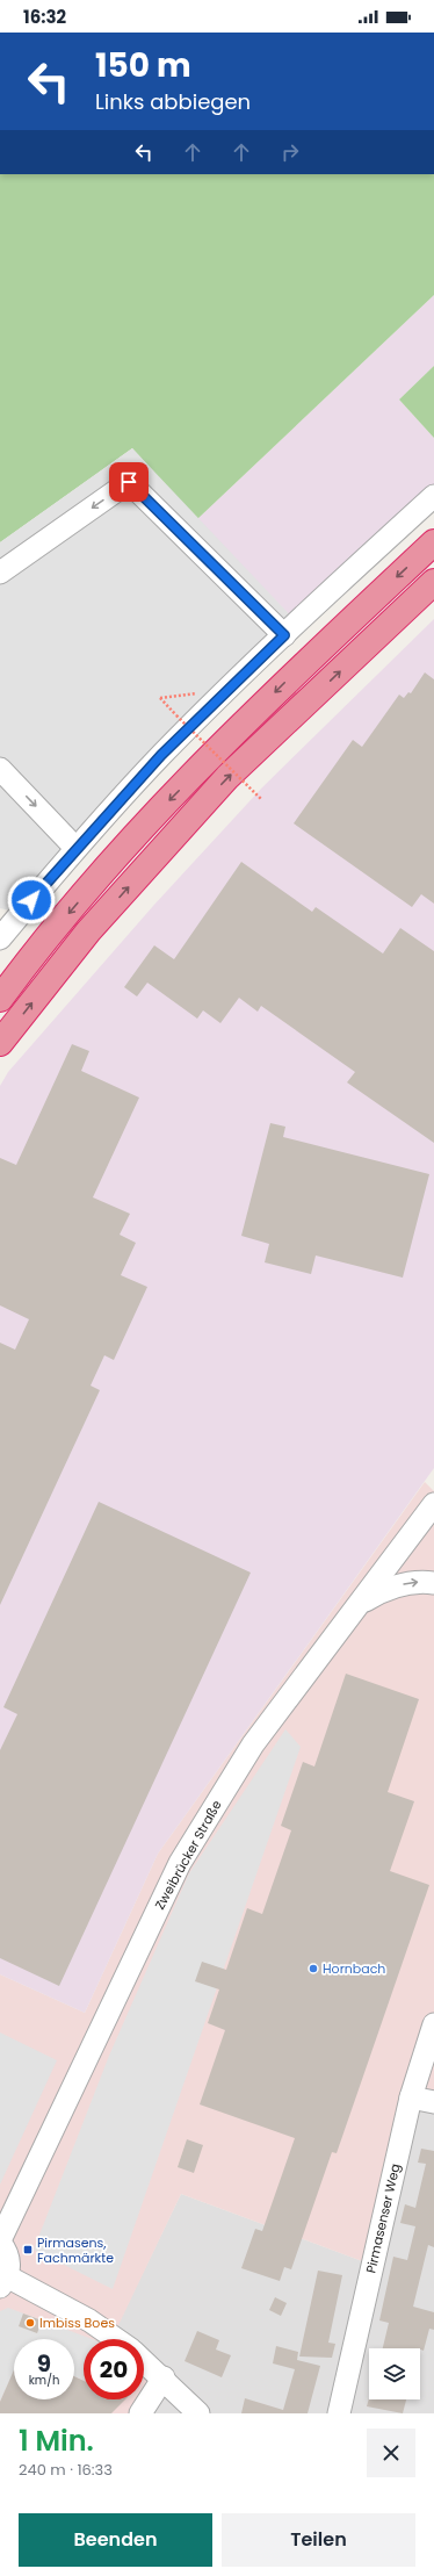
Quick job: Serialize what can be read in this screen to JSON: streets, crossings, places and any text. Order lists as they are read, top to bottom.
{
  "streets": {
    "street": ["Zweibrücker Straße", "Pirmasenser Weg"]
  },
  "places": {
    "other": ["Hornbach", "Imbiss Boes"],
    "transit": ["Pirmasens, Fachmärkte"]
  },
  "page": {
    "status": "16:32",
    "turn": ["150 m", "Links abbiegen"],
    "speed": "9 km/h",
    "limit": "20",
    "heading": ["1 Min.", "240 m · 16:33"],
    "buttons": ["Beenden", "Teilen"]
  }
}
